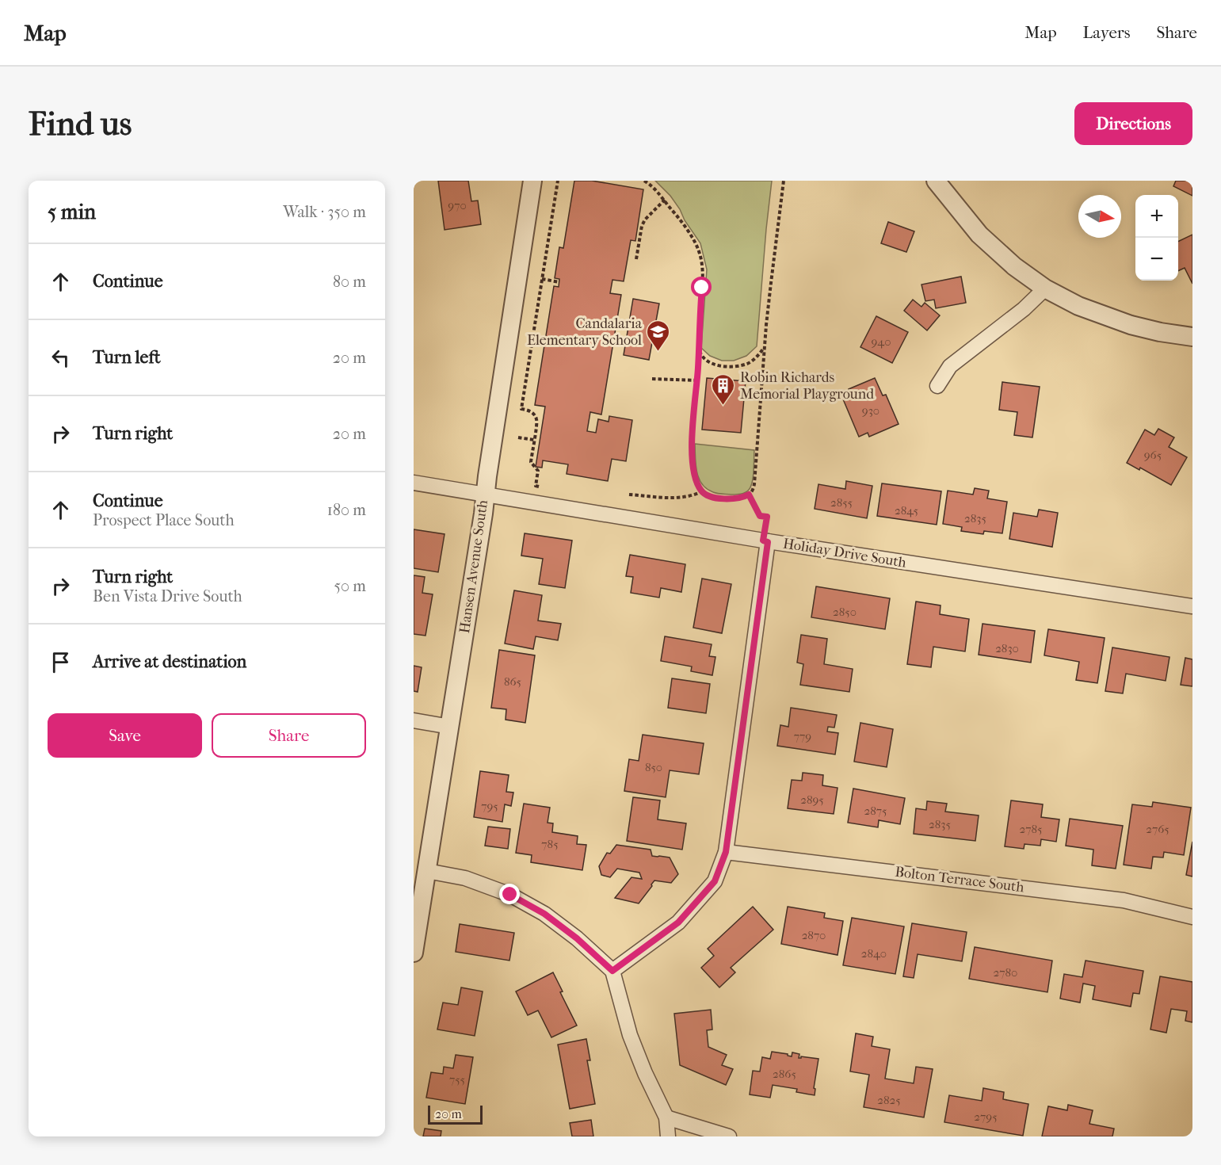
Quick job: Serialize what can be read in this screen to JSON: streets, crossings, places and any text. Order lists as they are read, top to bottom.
{
  "streets": {
    "street": ["Holiday Drive South", "Hansen Avenue South", "Bolton Terrace South"]
  },
  "crossings": [
    ["Holiday Drive South", "Hansen Avenue South"]
  ],
  "places": {
    "school or university": ["Candalaria Elementary School"],
    "building": ["Robin Richards Memorial Playground"]
  },
  "house_numbers": [
    "970",
    "940",
    "930",
    "965",
    "2855",
    "2845",
    "2835",
    "2850",
    "2830",
    "865",
    "779",
    "850",
    "2895",
    "795",
    "2875",
    "2835",
    "2785",
    "2765",
    "785",
    "2870",
    "2840",
    "2780",
    "2865",
    "755",
    "2825",
    "2795"
  ],
  "scale_bar": "20 m",
  "north": "right",
  "page": {
    "header": "Map",
    "nav": ["Map", "Layers", "Share"],
    "buttons": [
      "Directions",
      ["Save", "Share"]
    ],
    "title": "Find us",
    "heading": ["5 min", "Walk · 350 m"],
    "map_buttons": ["+", "−"],
    "list": [
      ["Continue", "80 m"],
      ["Turn left", "20 m"],
      ["Turn right", "20 m"],
      ["Continue", "Prospect Place South", "180 m"],
      ["Turn right", "Ben Vista Drive South", "50 m"],
      "Arrive at destination"
    ],
    "scale": "20 m"
  }
}
